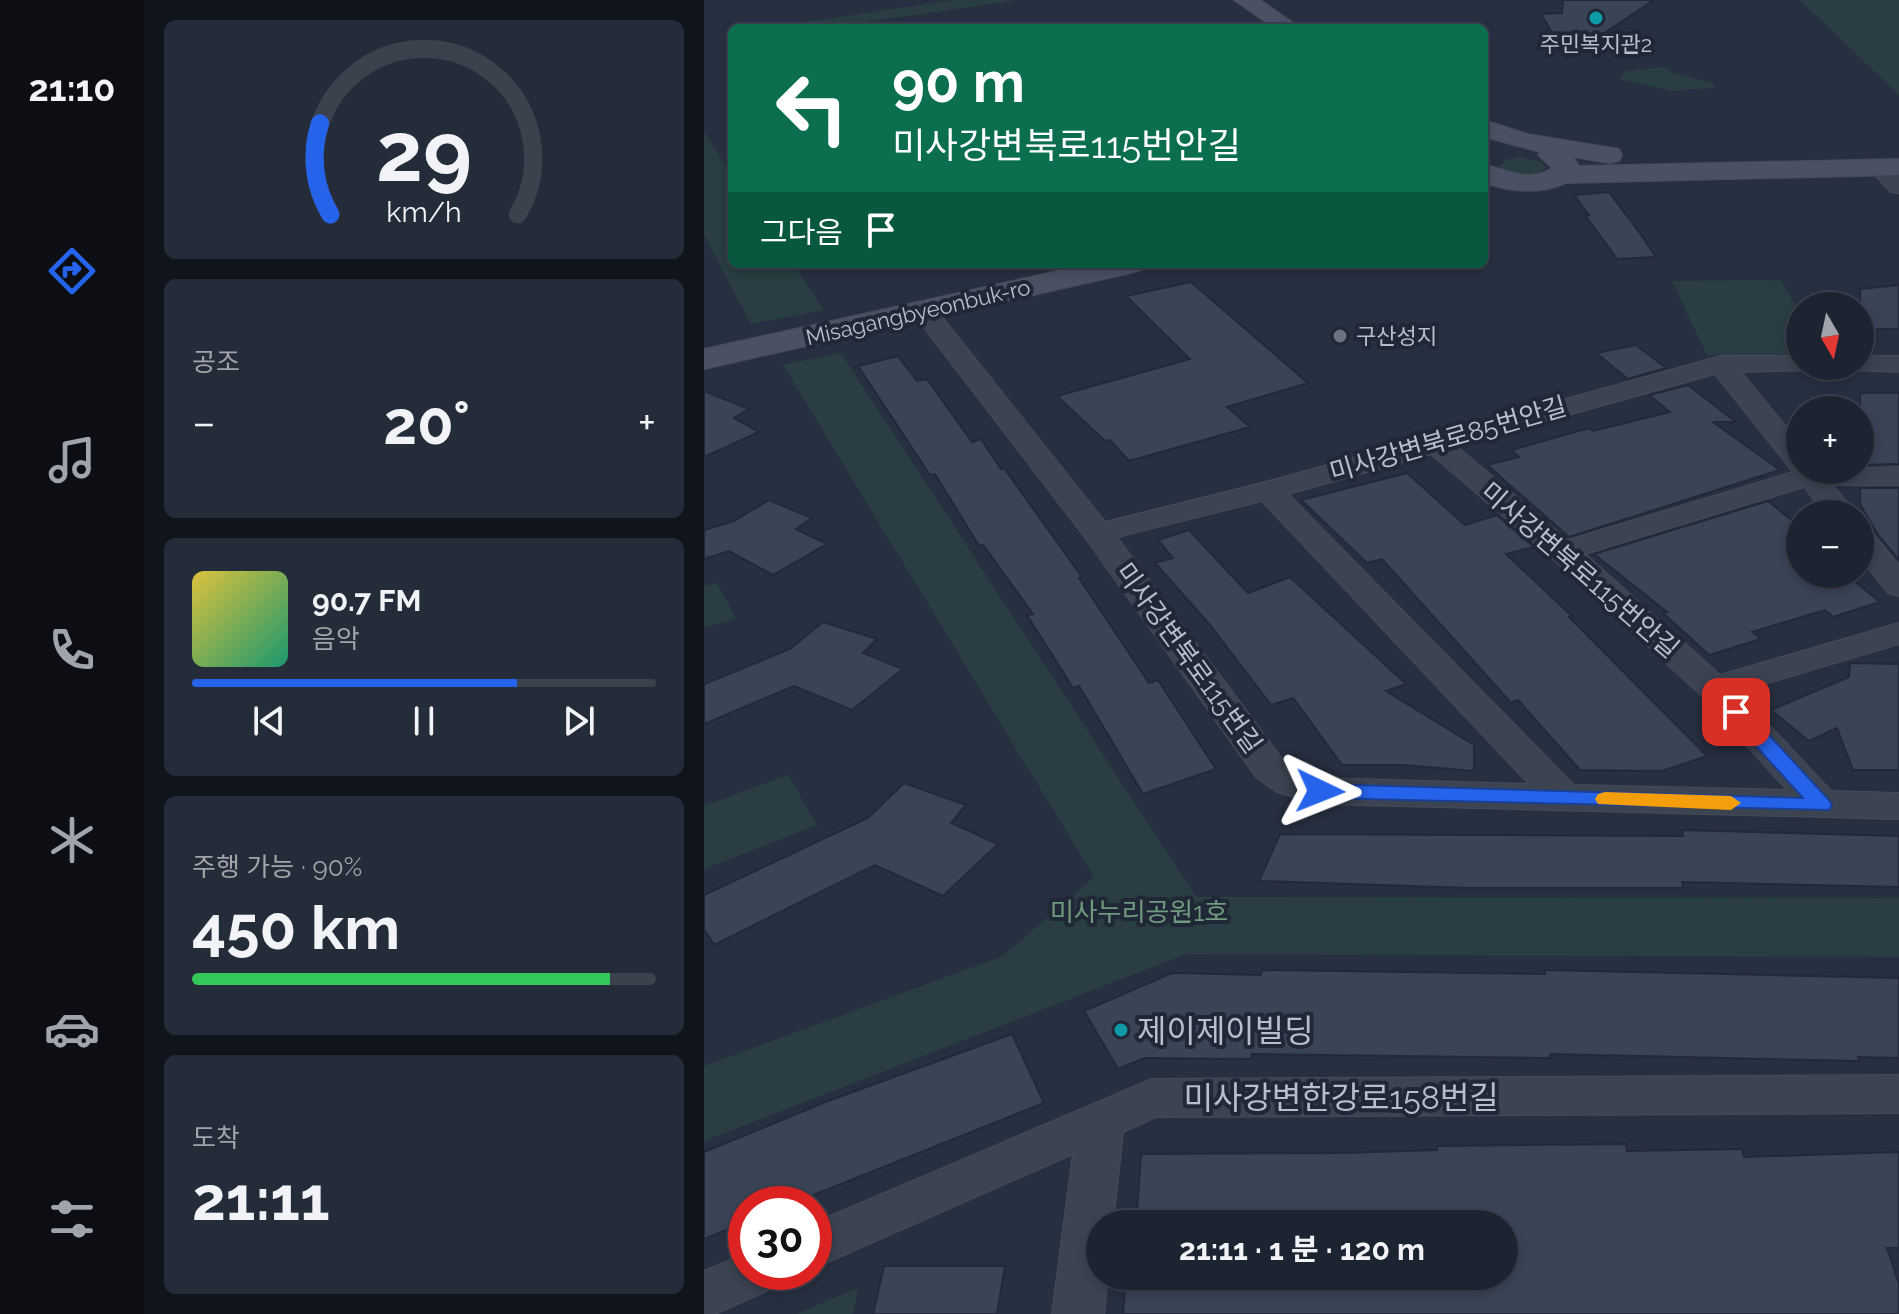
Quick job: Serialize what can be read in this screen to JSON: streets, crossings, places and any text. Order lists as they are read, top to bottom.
{
  "streets": {
    "main road": ["Misagangbyeonbuk-ro"],
    "street": [
      "미사강변북로85번안길",
      "미사강변북로115번안길",
      "미사강변북로115번길",
      "미사강변한강로158번길"
    ]
  },
  "crossings": [
    ["Misagangbyeonbuk-ro", "미사강변북로115번길"],
    ["미사강변북로85번안길", "미사강변북로115번안길"],
    ["미사강변북로85번안길", "미사강변북로115번길"],
    ["미사강변북로115번안길", "미사강변북로115번길"]
  ],
  "parks": ["미사누리공원1호"],
  "places": ["주민복지관2", "구산성지", "제이제이빌딩"],
  "north": "bottom",
  "page": {
    "tabs": "21:10",
    "turn": ["90 m", "미사강변북로115번안길"],
    "then": "그다음",
    "tile": [
      "공조",
      ["주행 가능 · 90%", "450 km"],
      ["도착", "21:11"]
    ],
    "map_buttons": ["+", "−"],
    "heat": ["−", "20°", "+"],
    "song": ["90.7 FM", "음악"],
    "limit": "30",
    "trip": "21:11 · 1 분 · 120 m",
    "gauge": ["29", "km/h"]
  }
}
